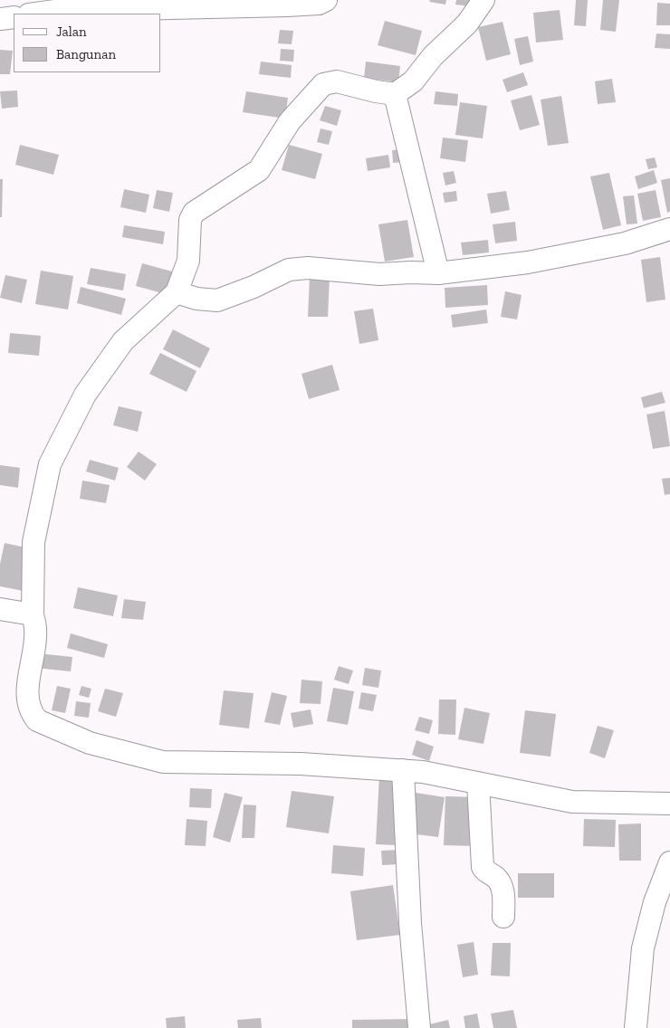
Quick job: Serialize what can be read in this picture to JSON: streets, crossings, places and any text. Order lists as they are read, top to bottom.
{
  "legend": ["Jalan", "Bangunan"]
}
